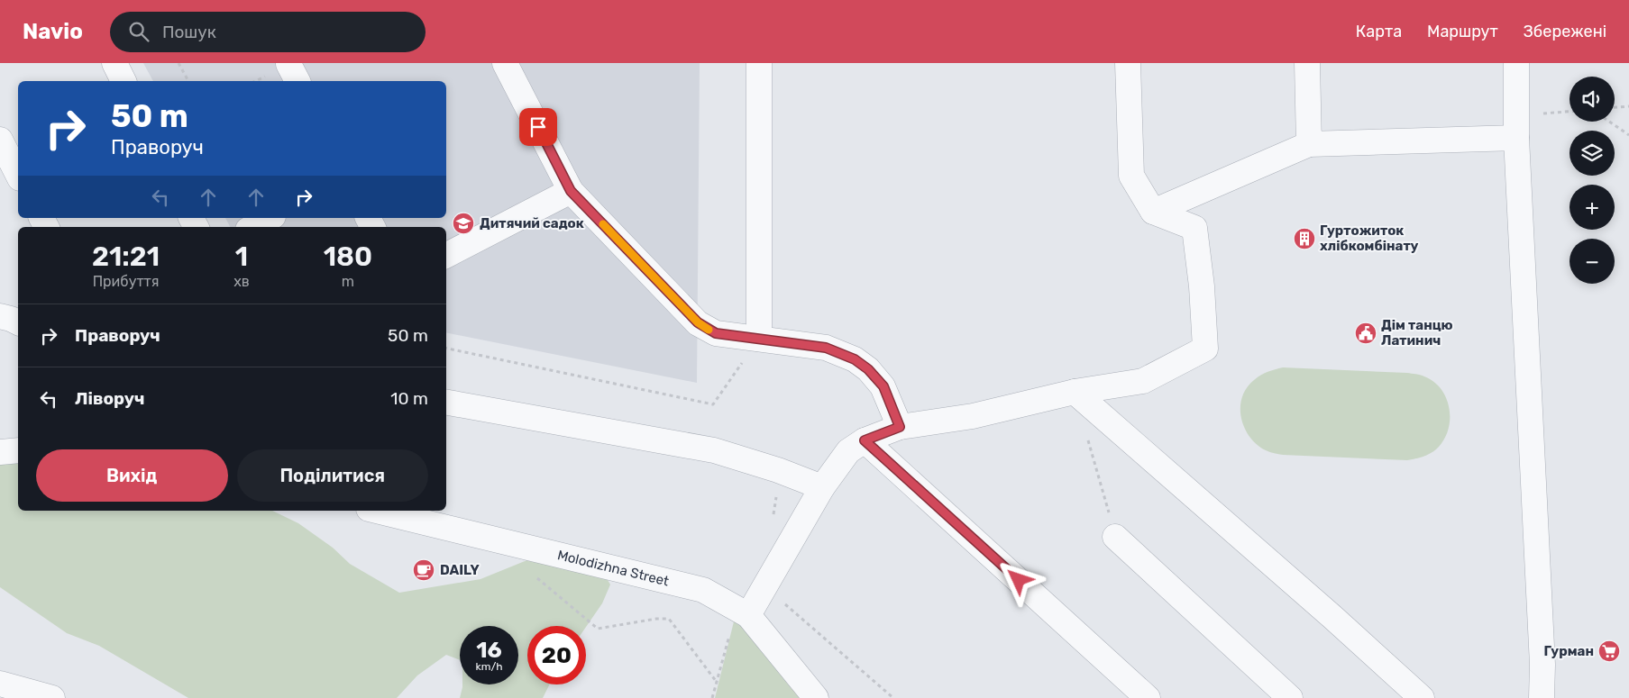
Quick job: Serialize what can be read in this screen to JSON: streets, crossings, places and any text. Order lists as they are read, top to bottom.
{
  "streets": {
    "street": ["Molodizhna Street"]
  },
  "places": {
    "school or university": ["Дитячий садок"],
    "building": ["Гуртожиток хлібкомбінату"],
    "public building": ["Дім танцю Латинич"],
    "cafe": ["DAILY"],
    "supermarket": ["Гурман"]
  },
  "page": {
    "header": "Navio",
    "search": "Пошук",
    "nav": ["Карта", "Маршрут", "Збережені"],
    "map_buttons": ["+", "−"],
    "turn": ["50 m", "Праворуч"],
    "eta": [
      "21:21",
      "Прибуття",
      "1",
      "хв",
      "180",
      "m"
    ],
    "list": [
      {
        "name": "Праворуч",
        "value": "50 m"
      },
      {
        "name": "Ліворуч",
        "value": "10 m"
      }
    ],
    "buttons": ["Вихід", "Поділитися"],
    "speed": "16 km/h",
    "limit": "20"
  }
}
